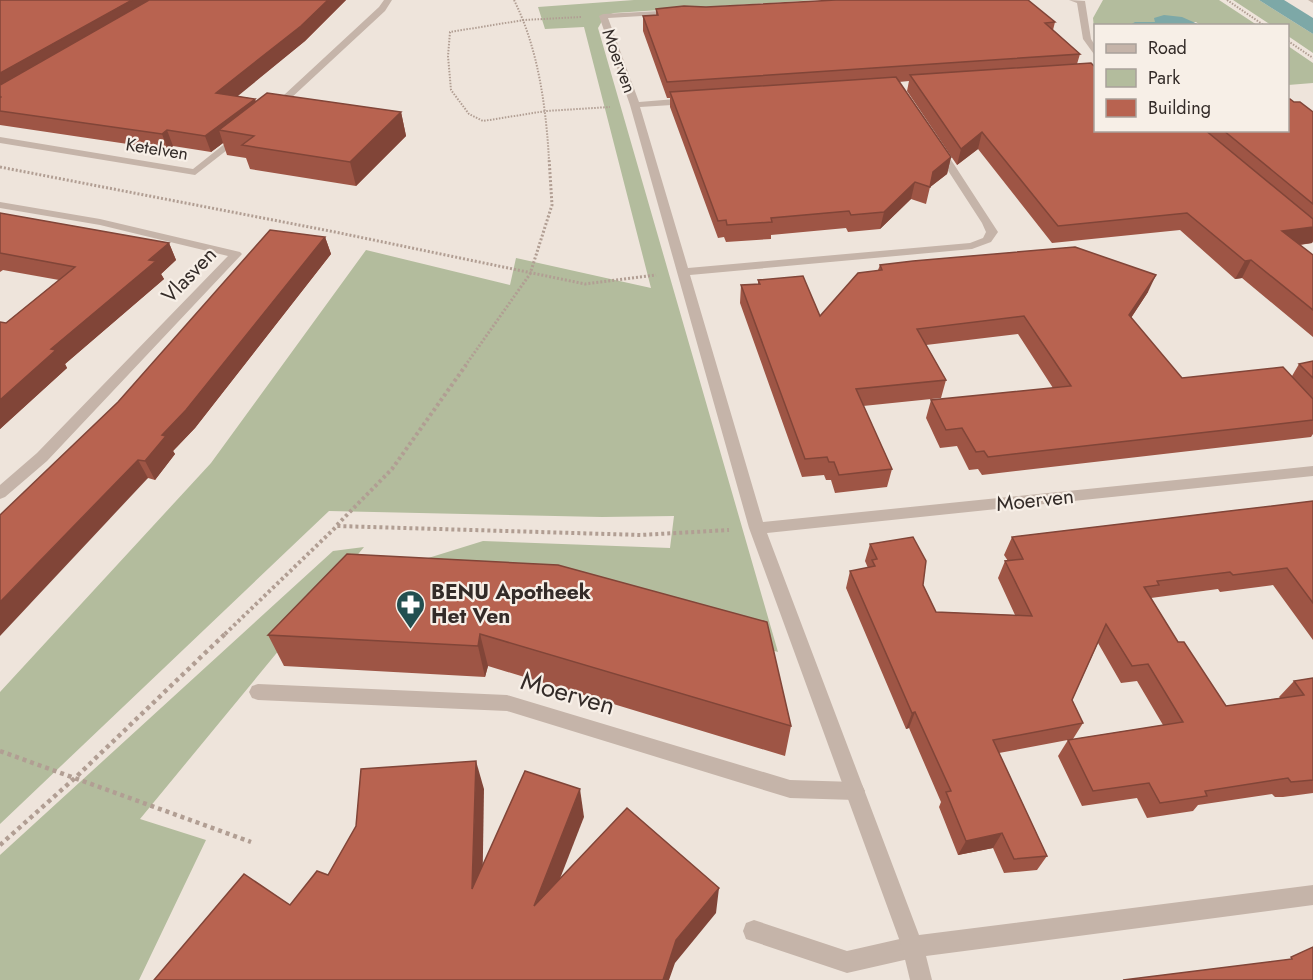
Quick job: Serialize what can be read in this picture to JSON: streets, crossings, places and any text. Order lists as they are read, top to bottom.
{
  "streets": {
    "street": ["Moerven", "Ketelven", "Vlasven"]
  },
  "places": {
    "pharmacy": ["BENU Apotheek Het Ven"]
  },
  "legend": ["Road", "Park", "Building"]
}
